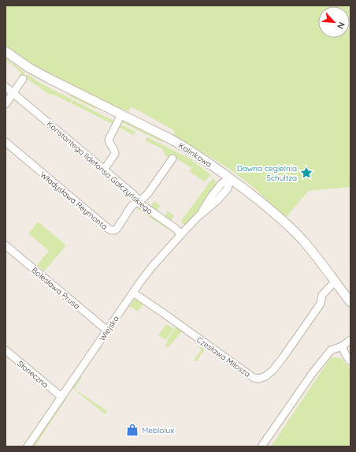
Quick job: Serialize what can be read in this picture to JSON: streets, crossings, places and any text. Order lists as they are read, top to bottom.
{
  "streets": {
    "street": [
      "Kalinkowa",
      "Konstantego Ildefonsa Gałczyńskiego",
      "Władysława Reymonta",
      "Bolesława Prusa",
      "Wiejska",
      "Czesława Miłosza",
      "Słoneczna"
    ]
  },
  "crossings": [
    ["Kalinkowa", "Wiejska"],
    ["Kalinkowa", "Czesława Miłosza"],
    ["Konstantego Ildefonsa Gałczyńskiego", "Władysława Reymonta"],
    ["Konstantego Ildefonsa Gałczyńskiego", "Wiejska"],
    ["Bolesława Prusa", "Wiejska"],
    ["Wiejska", "Czesława Miłosza"],
    ["Wiejska", "Słoneczna"]
  ],
  "places": {
    "place": ["Dawna cegielnia Schultza"],
    "shop": ["Meblolux"]
  },
  "north": "bottom right"
}
